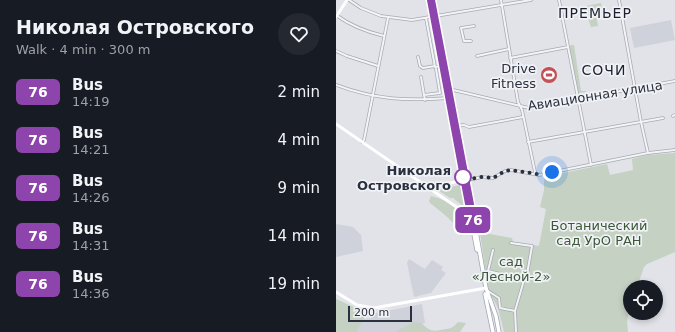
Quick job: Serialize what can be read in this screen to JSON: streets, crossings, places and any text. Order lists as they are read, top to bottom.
{
  "streets": {
    "street": ["Авиационная улица"]
  },
  "districts": ["ПРЕМЬЕР", "СОЧИ"],
  "parks": ["Ботанический сад УрО РАН", "сад «Лесной-2»"],
  "places": {
    "sports": ["Drive Fitness"],
    "other": ["Николая Островского"]
  },
  "lines": ["bus line 76"],
  "scale_bar": "200 m",
  "page": {
    "heading": ["Николая Островского", "Walk · 4 min · 300 m"],
    "on_map": "76",
    "list": [
      {
        "mark": "76",
        "name": "Bus",
        "note": "14:19",
        "value": "2 min"
      },
      {
        "mark": "76",
        "name": "Bus",
        "note": "14:21",
        "value": "4 min"
      },
      {
        "mark": "76",
        "name": "Bus",
        "note": "14:26",
        "value": "9 min"
      },
      {
        "mark": "76",
        "name": "Bus",
        "note": "14:31",
        "value": "14 min"
      },
      {
        "mark": "76",
        "name": "Bus",
        "note": "14:36",
        "value": "19 min"
      }
    ],
    "scale": "200 m"
  }
}
